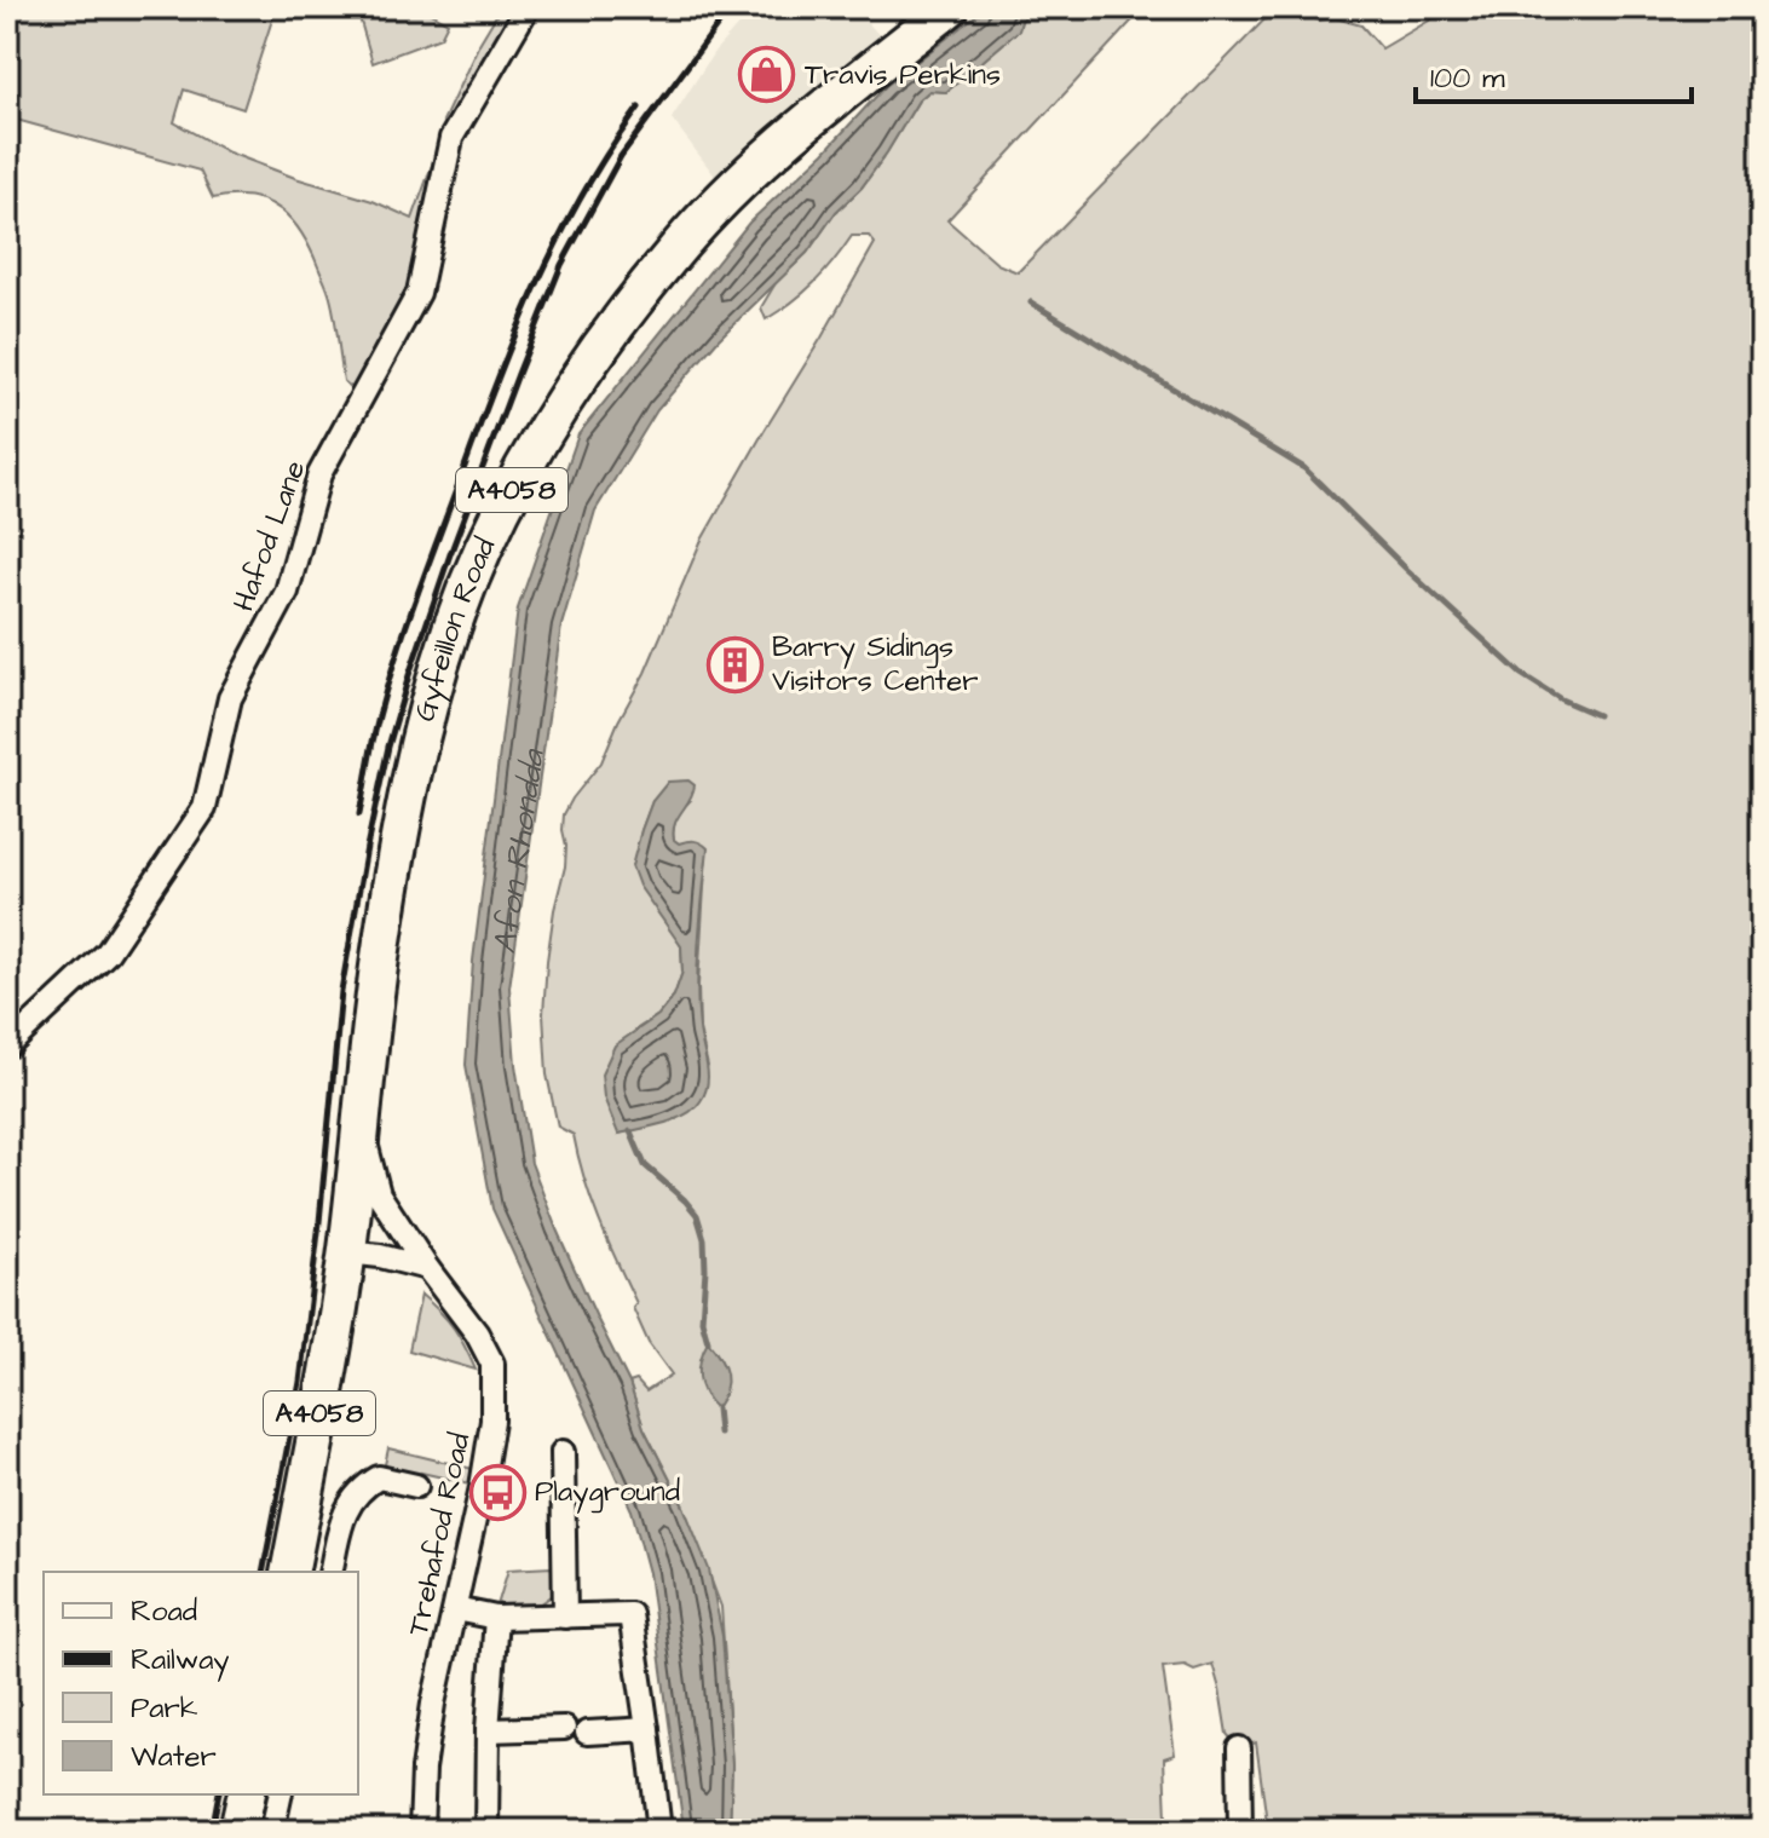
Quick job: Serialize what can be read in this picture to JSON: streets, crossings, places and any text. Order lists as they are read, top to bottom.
{
  "streets": {
    "main road": ["A4058", "Gyfeillon Road"],
    "street": ["Hafod Lane", "Trehafod Road"]
  },
  "crossings": [
    ["A4058", "Gyfeillon Road"],
    ["Gyfeillon Road", "Trehafod Road"]
  ],
  "water": ["Afon Rhondda"],
  "places": {
    "shop": ["Travis Perkins"],
    "building": ["Barry Sidings Visitors Center"],
    "bus stop": ["Playground"]
  },
  "legend": [
    "Road",
    "Railway",
    "Park",
    "Water"
  ],
  "scale_bar": "100 m"
}
